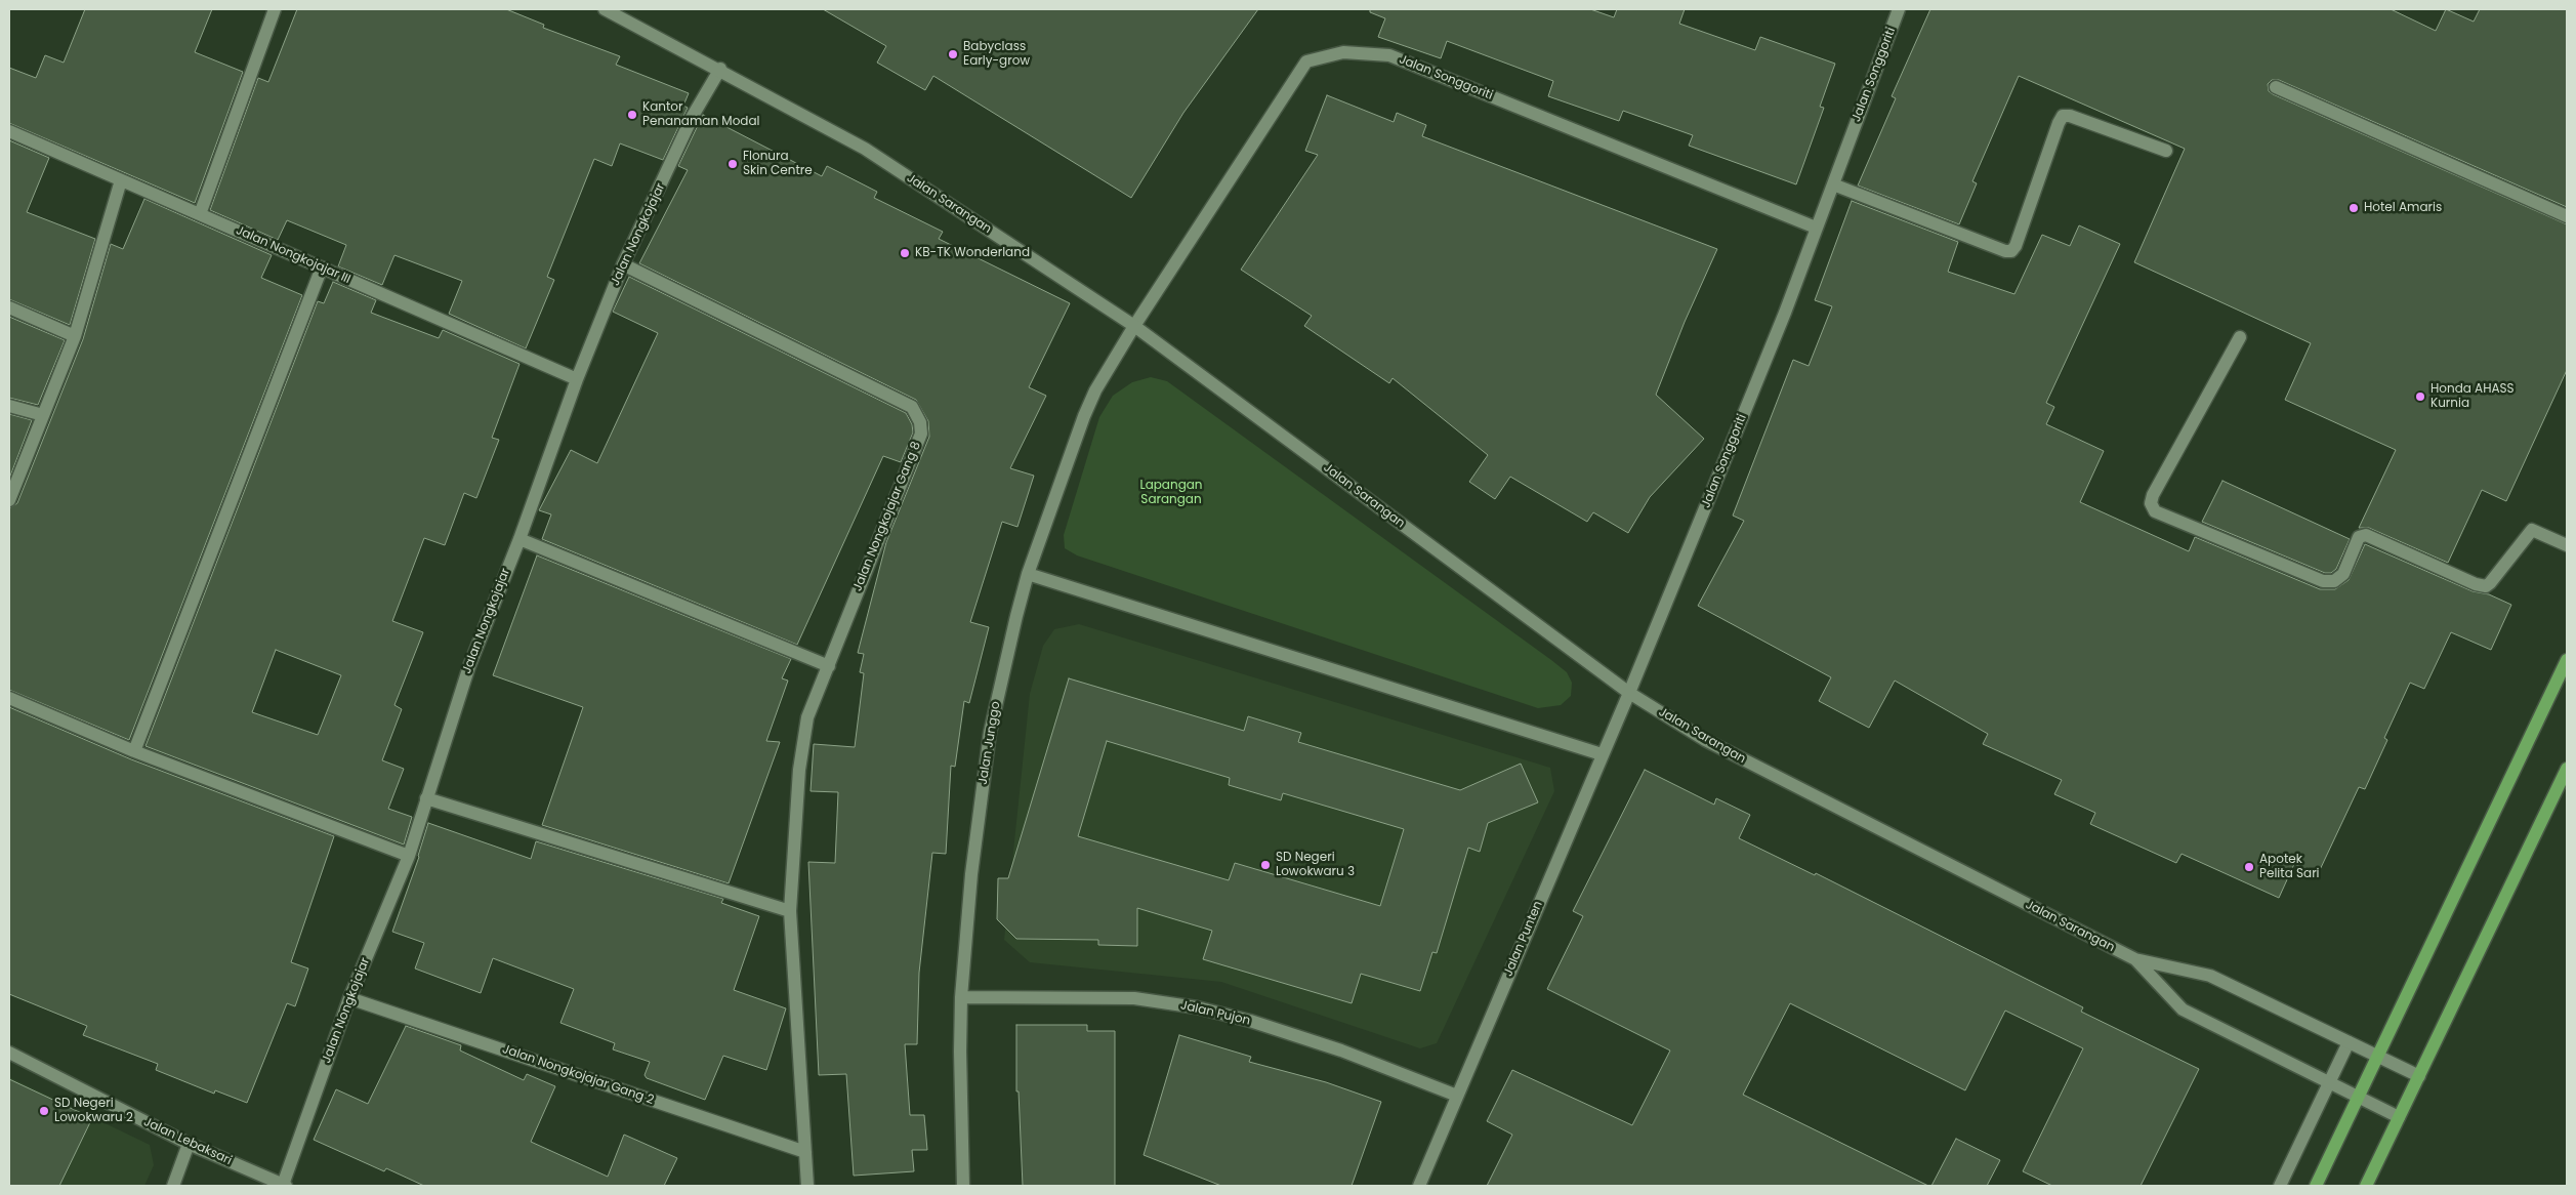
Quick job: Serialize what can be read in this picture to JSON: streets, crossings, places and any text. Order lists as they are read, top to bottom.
{
  "streets": {
    "street": [
      "Jalan Songgoriti",
      "Jalan Sarangan",
      "Jalan Nongkojajar",
      "Jalan Nongkojajar III",
      "Jalan Nongkojajar Gang 8",
      "Jalan Junggo",
      "Jalan Punten",
      "Jalan Pujon",
      "Jalan Nongkojajar Gang 2",
      "Jalan Lebaksari"
    ]
  },
  "crossings": [
    ["Jalan Songgoriti", "Jalan Sarangan"],
    ["Jalan Songgoriti", "Jalan Junggo"],
    ["Jalan Songgoriti", "Jalan Punten"],
    ["Jalan Sarangan", "Jalan Nongkojajar"],
    ["Jalan Sarangan", "Jalan Junggo"],
    ["Jalan Sarangan", "Jalan Punten"],
    ["Jalan Nongkojajar", "Jalan Nongkojajar III"],
    ["Jalan Nongkojajar", "Jalan Nongkojajar Gang 8"],
    ["Jalan Nongkojajar", "Jalan Nongkojajar Gang 2"],
    ["Jalan Nongkojajar", "Jalan Lebaksari"],
    ["Jalan Nongkojajar Gang 8", "Jalan Nongkojajar Gang 2"],
    ["Jalan Junggo", "Jalan Pujon"],
    ["Jalan Punten", "Jalan Pujon"]
  ],
  "parks": ["Lapangan Sarangan"],
  "places": [
    "Babyclass Early-grow",
    "Kantor Penanaman Modal",
    "Flonura Skin Centre",
    "Hotel Amaris",
    "KB-TK Wonderland",
    "Honda AHASS Kurnia",
    "SD Negeri Lowokwaru 3",
    "Apotek Pelita Sari",
    "SD Negeri Lowokwaru 2"
  ]
}
